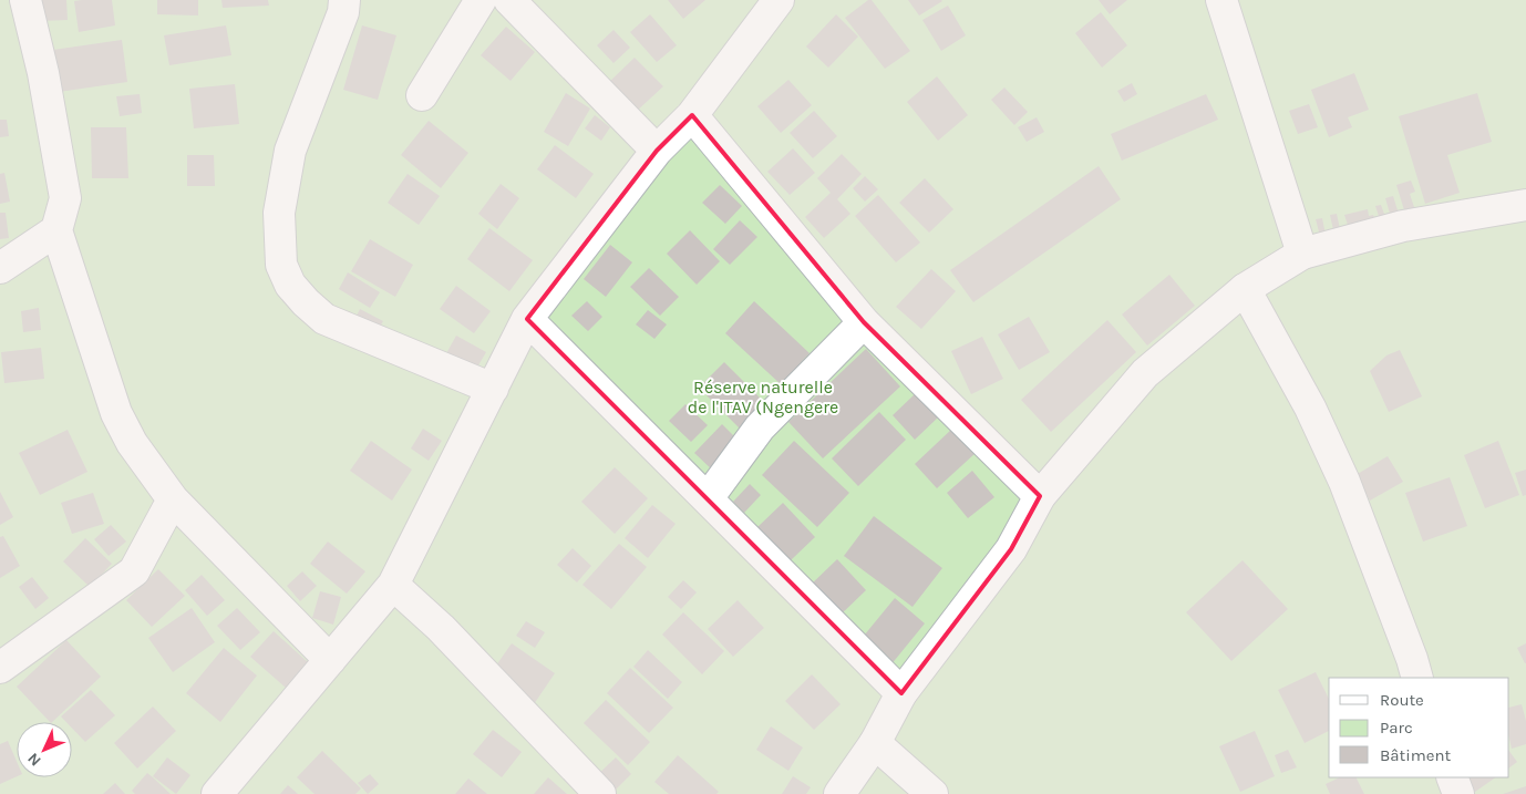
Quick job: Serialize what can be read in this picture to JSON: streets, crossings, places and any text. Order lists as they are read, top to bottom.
{
  "parks": ["Réserve naturelle de l'ITAV (Ngengere"],
  "legend": ["Route", "Parc", "Bâtiment"],
  "north": "bottom left"
}
